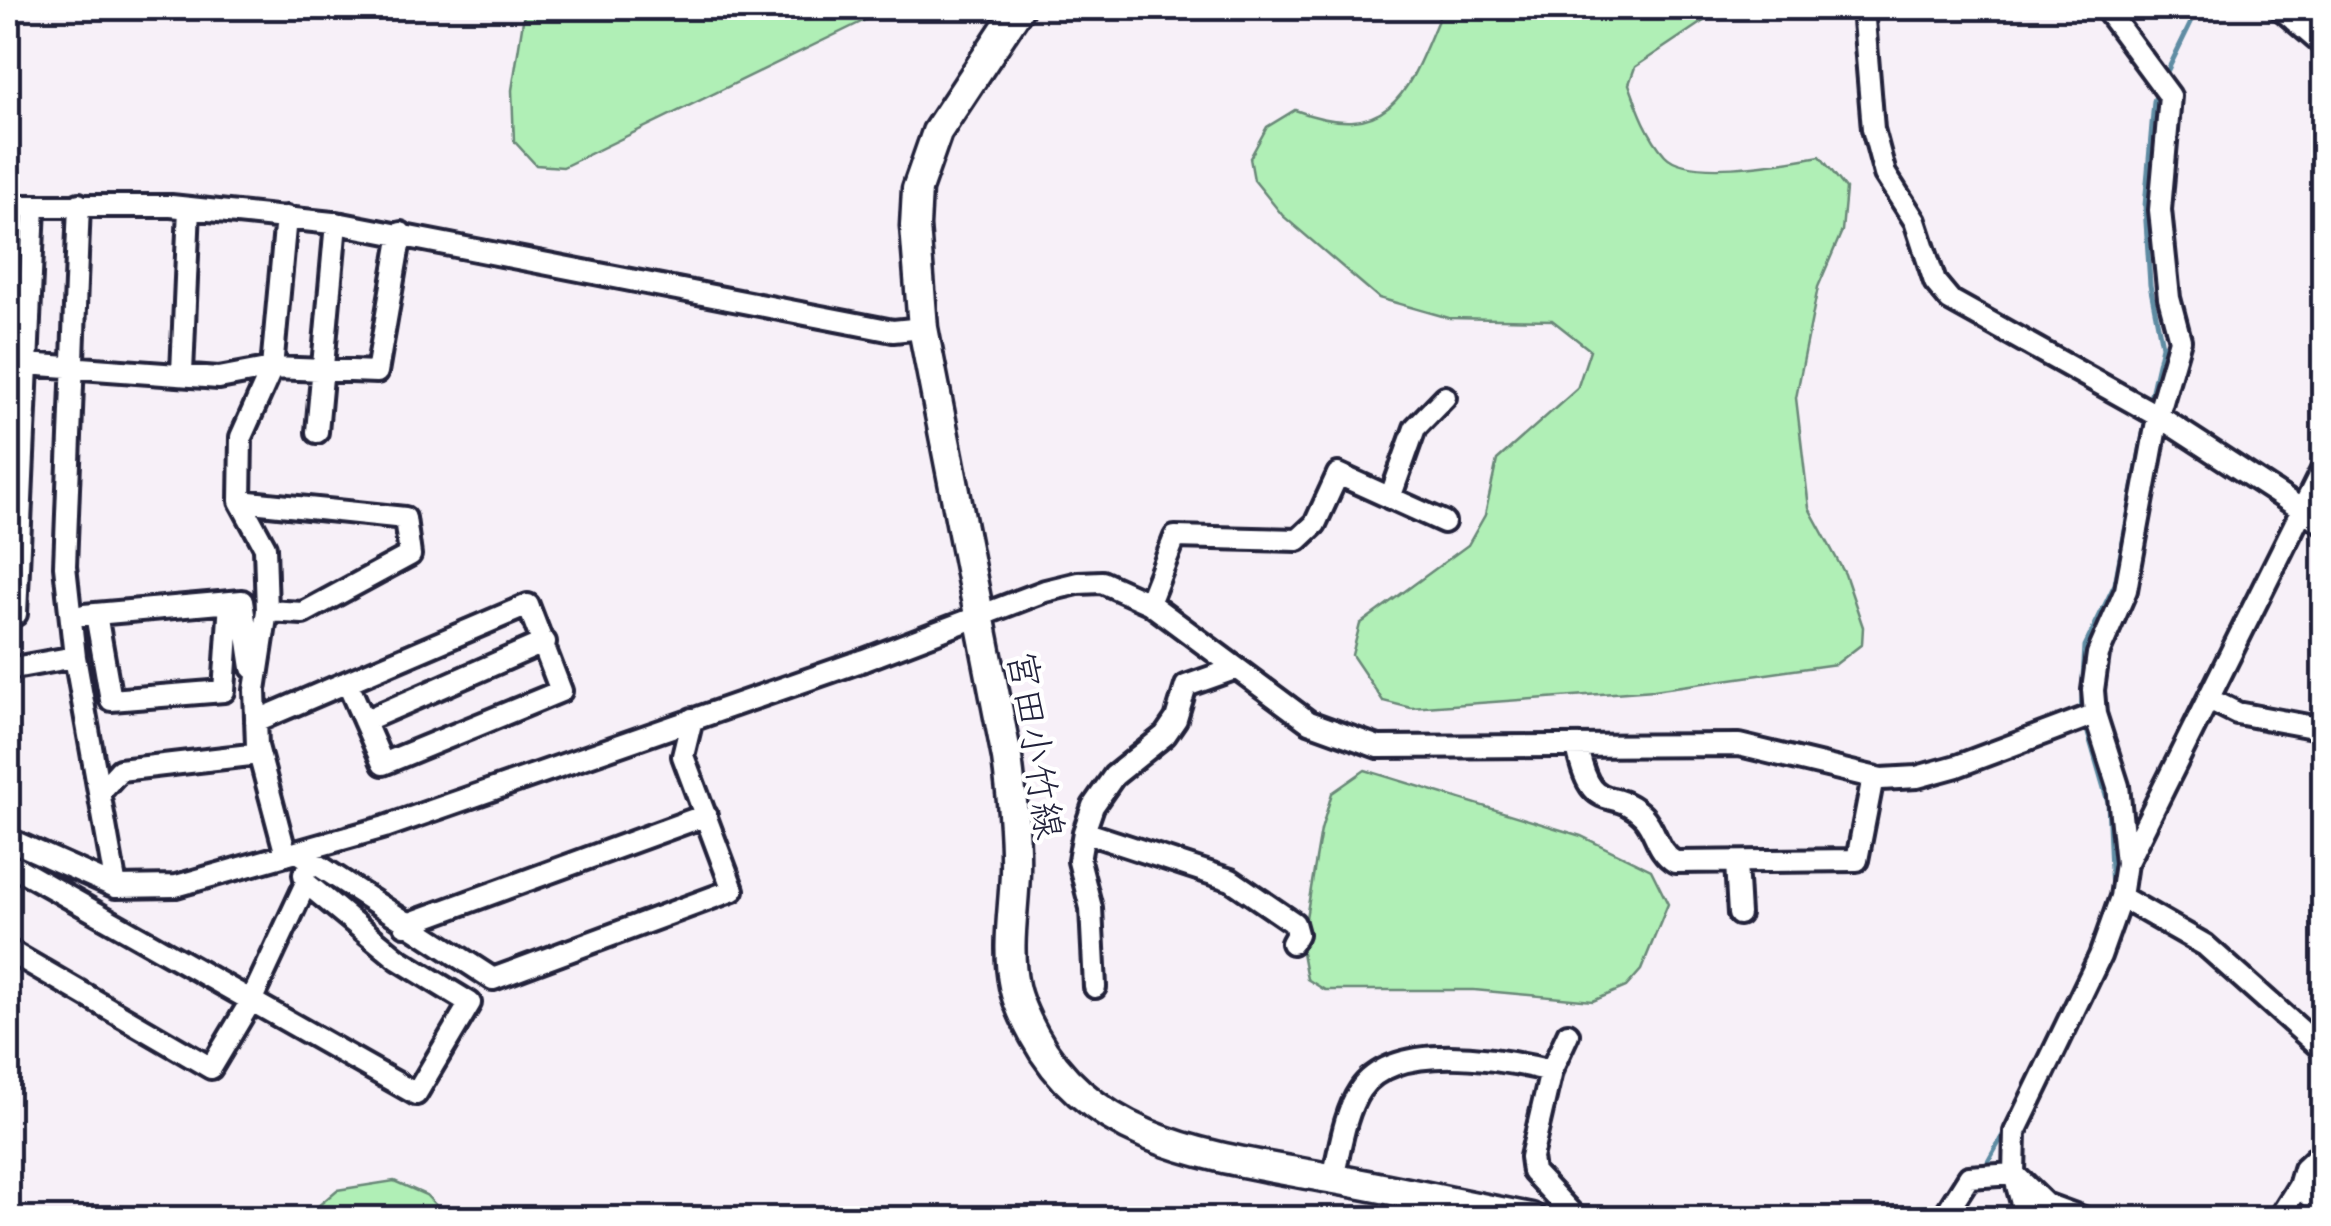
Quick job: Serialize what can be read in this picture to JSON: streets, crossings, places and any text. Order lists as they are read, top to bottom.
{
  "streets": {
    "main road": ["宮田小竹線"]
  }
}
